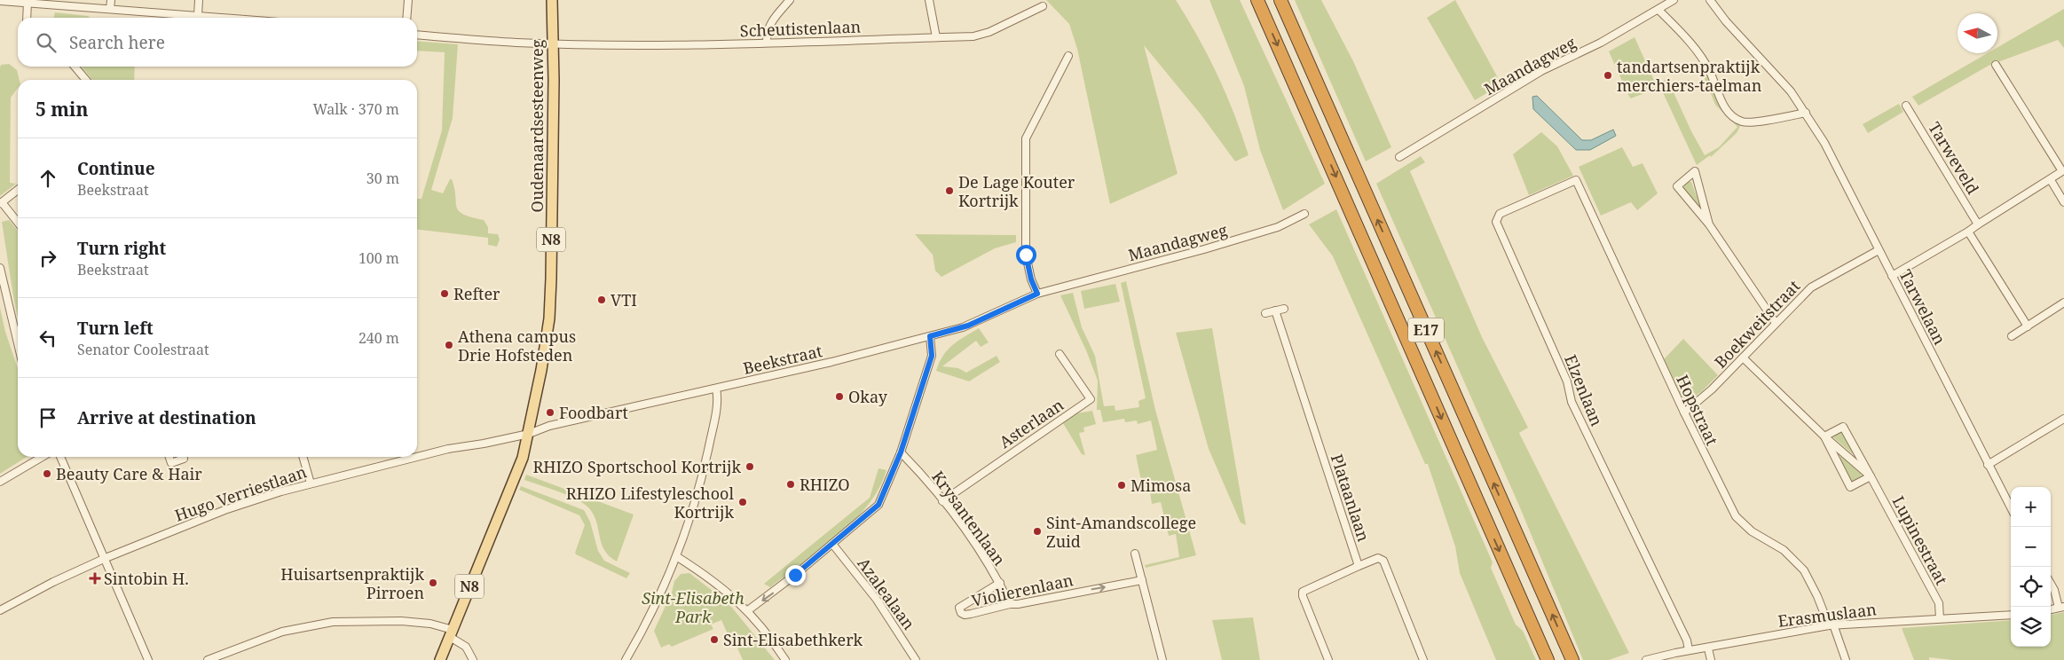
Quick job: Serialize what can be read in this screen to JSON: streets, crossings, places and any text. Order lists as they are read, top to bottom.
{
  "streets": {
    "highway": ["E17"],
    "main road": ["Oudenaardsesteenweg", "N8"],
    "street": [
      "Scheutistenlaan",
      "Maandagweg",
      "Tarweveld",
      "Tarwelaan",
      "Boekweitstraat",
      "Beekstraat",
      "Elzenlaan",
      "Hopstraat",
      "Asterlaan",
      "Hugo Verriestlaan",
      "Plataanlaan",
      "Krysantenlaan",
      "Lupinestraat",
      "Violierenlaan",
      "Azalealaan",
      "Erasmuslaan"
    ]
  },
  "crossings": [
    ["Scheutistenlaan", "Oudenaardsesteenweg"],
    ["Maandagweg", "Beekstraat"],
    ["Oudenaardsesteenweg", "Beekstraat"],
    ["Oudenaardsesteenweg", "Hugo Verriestlaan"],
    ["Tarwelaan", "Boekweitstraat"],
    ["Boekweitstraat", "Hopstraat"],
    ["Boekweitstraat", "Lupinestraat"],
    ["Beekstraat", "Hugo Verriestlaan"],
    ["Elzenlaan", "Hopstraat"],
    ["Elzenlaan", "Erasmuslaan"],
    ["Hopstraat", "Erasmuslaan"],
    ["Asterlaan", "Krysantenlaan"],
    ["Krysantenlaan", "Violierenlaan"],
    ["Lupinestraat", "Erasmuslaan"]
  ],
  "one_way": ["Violierenlaan"],
  "parks": ["Sint-Elisabeth Park"],
  "places": {
    "other": [
      "tandartsenpraktijk merchiers-taelman",
      "De Lage Kouter Kortrijk",
      "Refter",
      "VTI",
      "Athena campus Drie Hofsteden",
      "Okay",
      "Foodbart",
      "RHIZO Sportschool Kortrijk",
      "Beauty Care & Hair",
      "RHIZO",
      "Mimosa",
      "RHIZO Lifestyleschool Kortrijk",
      "Sint-Amandscollege Zuid",
      "Huisartsenpraktijk Pirroen",
      "Sint-Elisabethkerk"
    ],
    "health": ["Sintobin H."]
  },
  "north": "left",
  "page": {
    "search": "Search here",
    "heading": ["5 min", "Walk · 370 m"],
    "list": [
      ["Continue", "Beekstraat", "30 m"],
      ["Turn right", "Beekstraat", "100 m"],
      ["Turn left", "Senator Coolestraat", "240 m"],
      "Arrive at destination"
    ],
    "map_buttons": ["+", "−"]
  }
}
